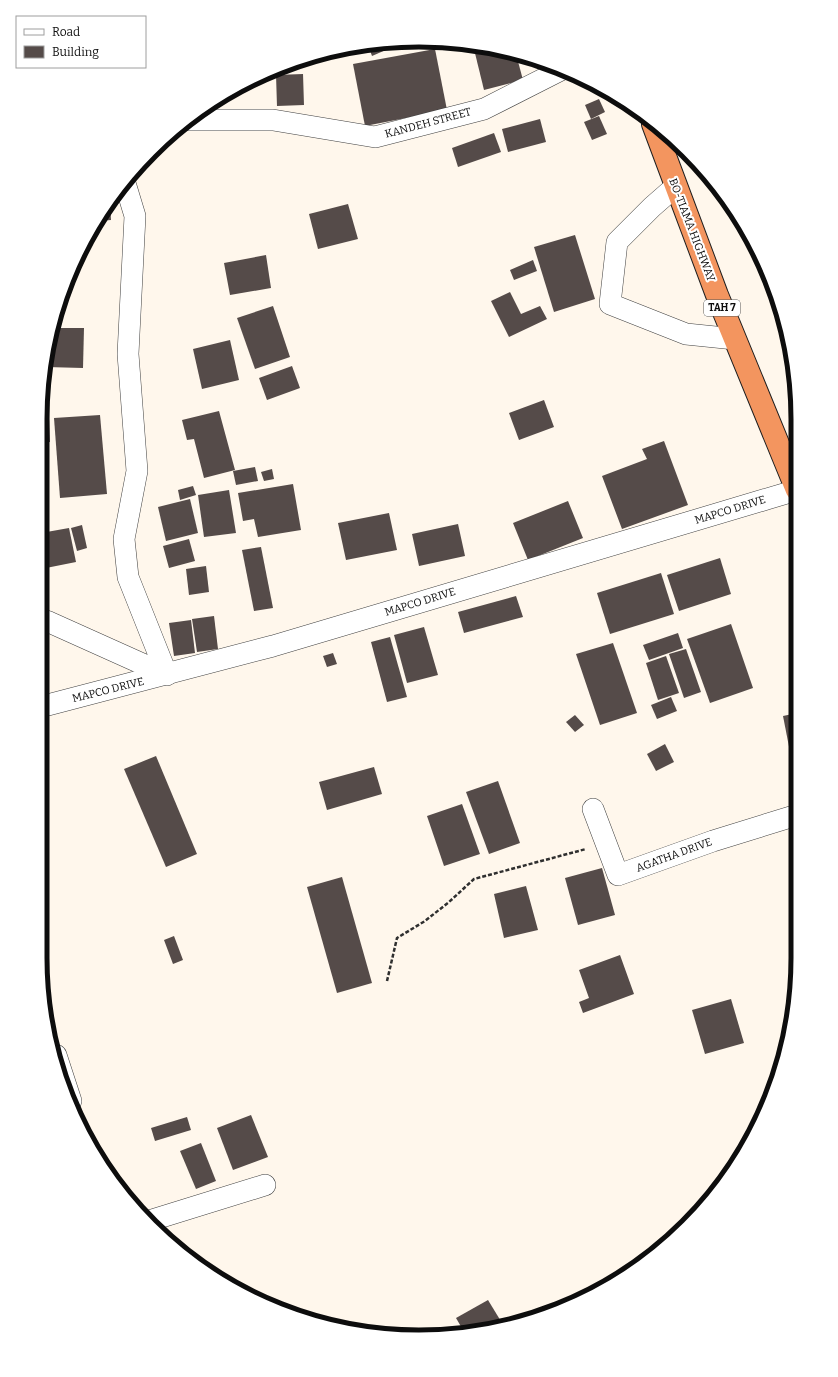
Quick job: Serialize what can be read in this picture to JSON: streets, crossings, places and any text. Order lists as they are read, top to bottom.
{
  "streets": {
    "highway": ["BO-TIAMA HIGHWAY", "TAH 7"],
    "street": ["KANDEH STREET", "MAPCO DRIVE", "AGATHA DRIVE"]
  },
  "legend": ["Road", "Building"]
}
